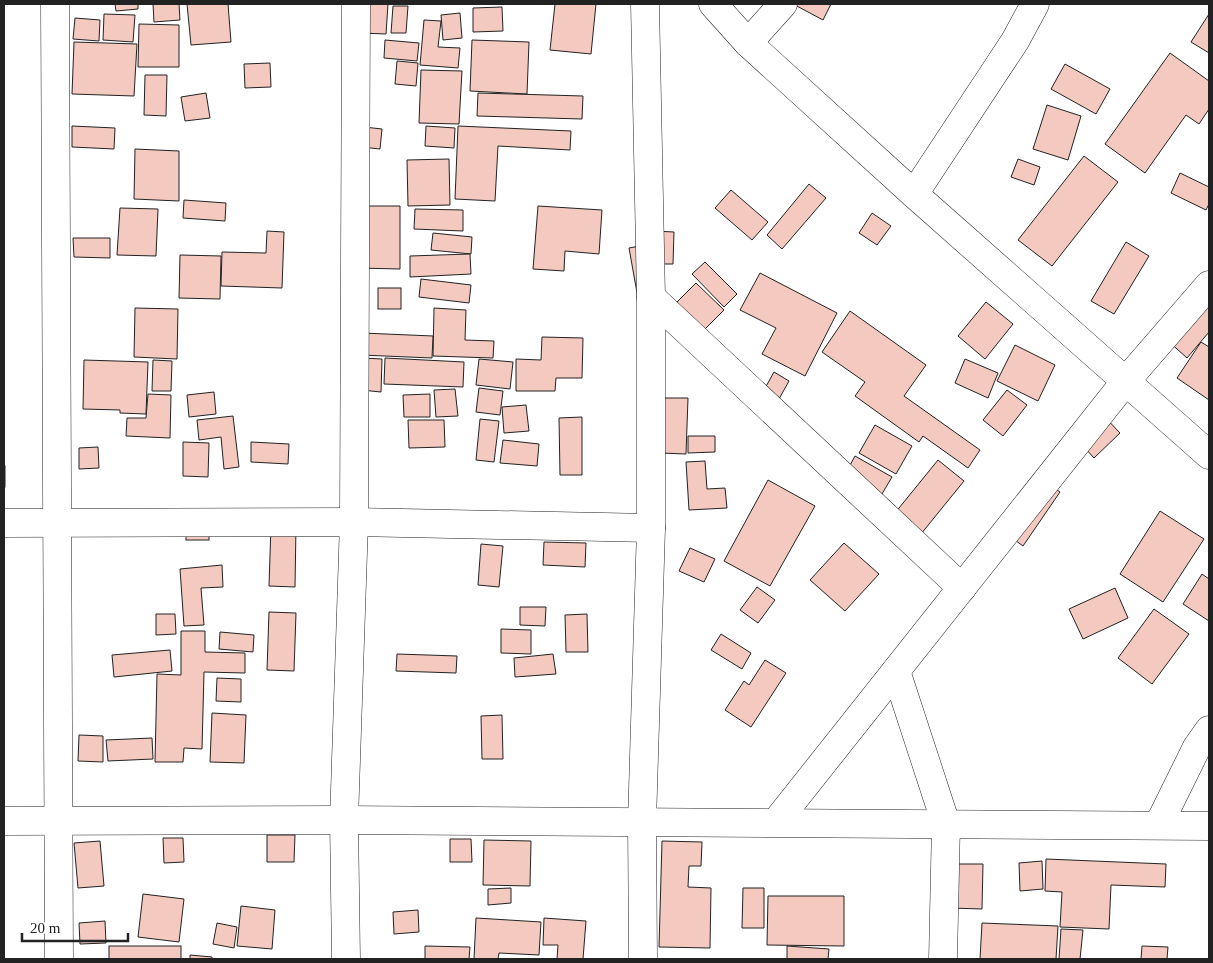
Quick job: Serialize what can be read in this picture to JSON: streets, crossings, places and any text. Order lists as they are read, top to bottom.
{
  "scale_bar": "20 m"
}
